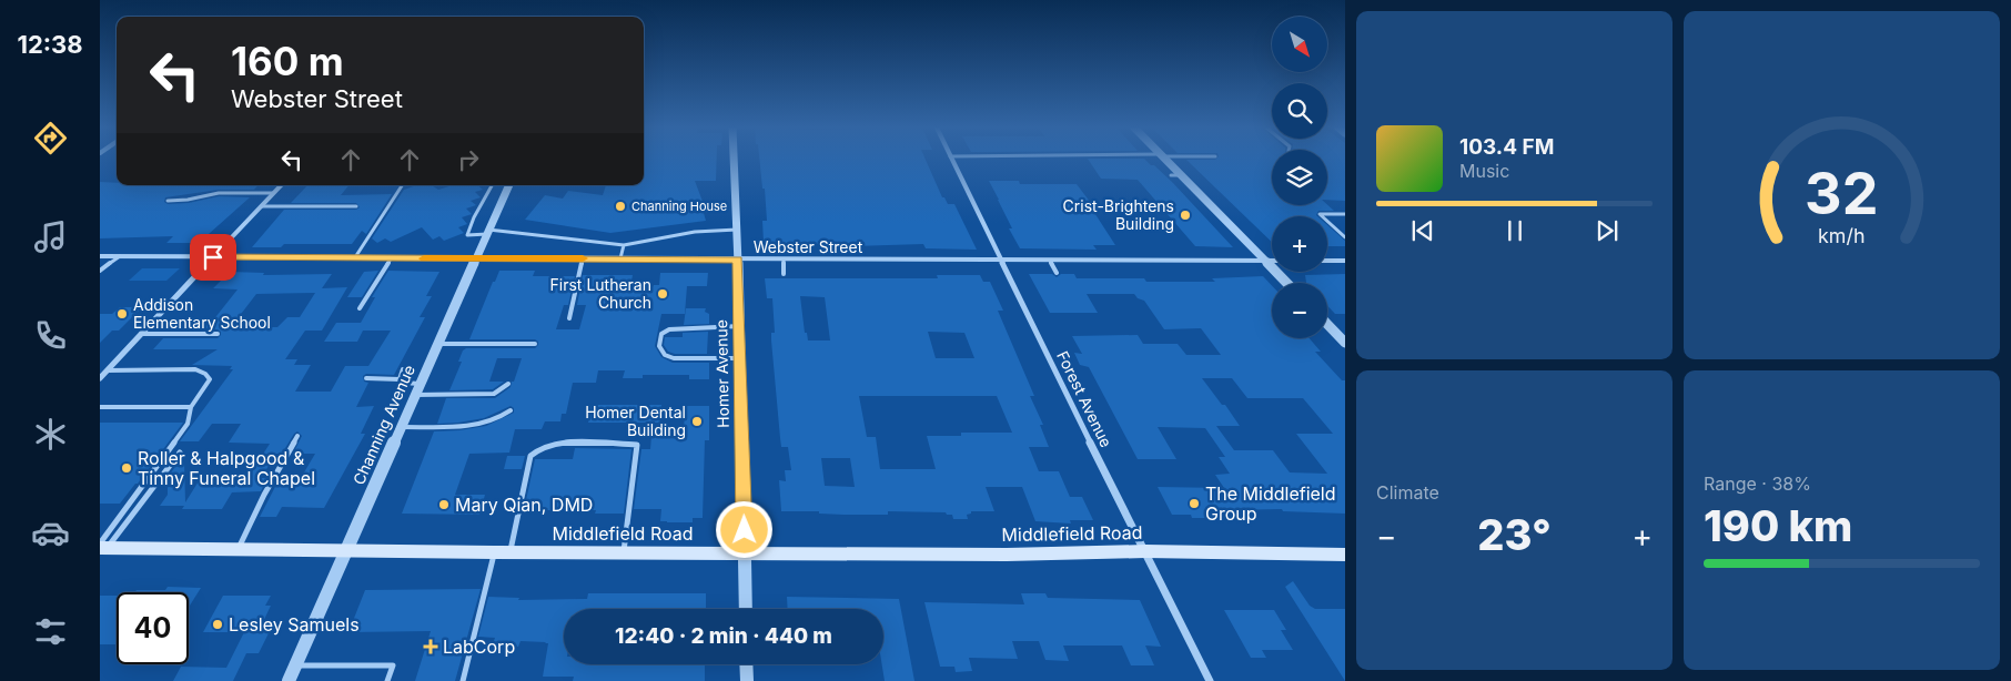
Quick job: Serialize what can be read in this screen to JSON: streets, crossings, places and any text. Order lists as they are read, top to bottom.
{
  "streets": {
    "main road": ["Middlefield Road"],
    "street": [
      "Webster Street",
      "Homer Avenue",
      "Forest Avenue",
      "Channing Avenue"
    ]
  },
  "crossings": [
    ["Webster Street", "Homer Avenue"],
    ["Webster Street", "Forest Avenue"],
    ["Webster Street", "Channing Avenue"],
    ["Homer Avenue", "Middlefield Road"],
    ["Forest Avenue", "Middlefield Road"],
    ["Channing Avenue", "Middlefield Road"]
  ],
  "places": {
    "other": [
      "Channing House",
      "Crist-Brightens Building",
      "First Lutheran Church",
      "Addison Elementary School",
      "Homer Dental Building",
      "Roller & Halpgood & Tinny Funeral Chapel",
      "The Middlefield Group",
      "Mary Qian, DMD",
      "Lesley Samuels"
    ],
    "health": ["LabCorp"]
  },
  "north": "bottom right",
  "page": {
    "tabs": "12:38",
    "map_buttons": ["+", "−"],
    "turn": ["160 m", "Webster Street"],
    "song": ["103.4 FM", "Music"],
    "tile": [
      "Climate",
      ["Range · 38%", "190 km"]
    ],
    "heat": ["−", "23°", "+"],
    "limit": "40",
    "trip": "12:40 · 2 min · 440 m",
    "gauge": ["32", "km/h"]
  }
}
